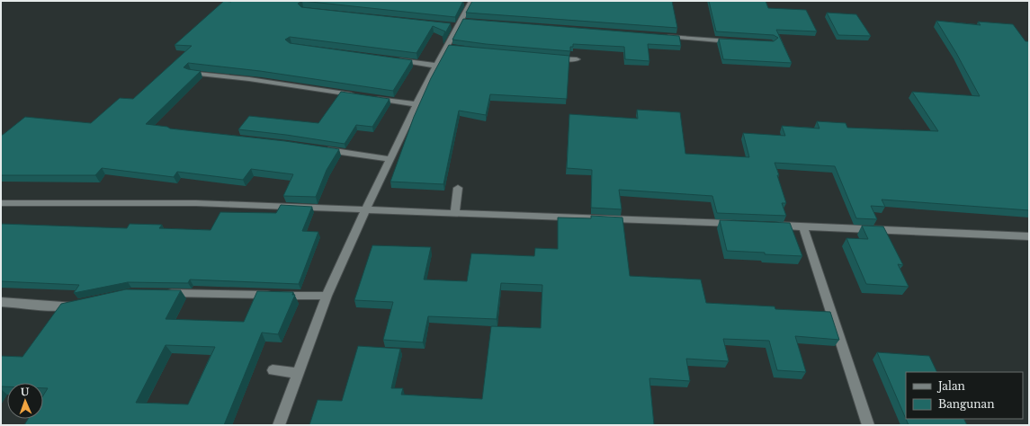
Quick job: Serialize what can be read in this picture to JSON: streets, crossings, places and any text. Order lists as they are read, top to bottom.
{
  "legend": ["Jalan", "Bangunan"],
  "north": "top"
}
